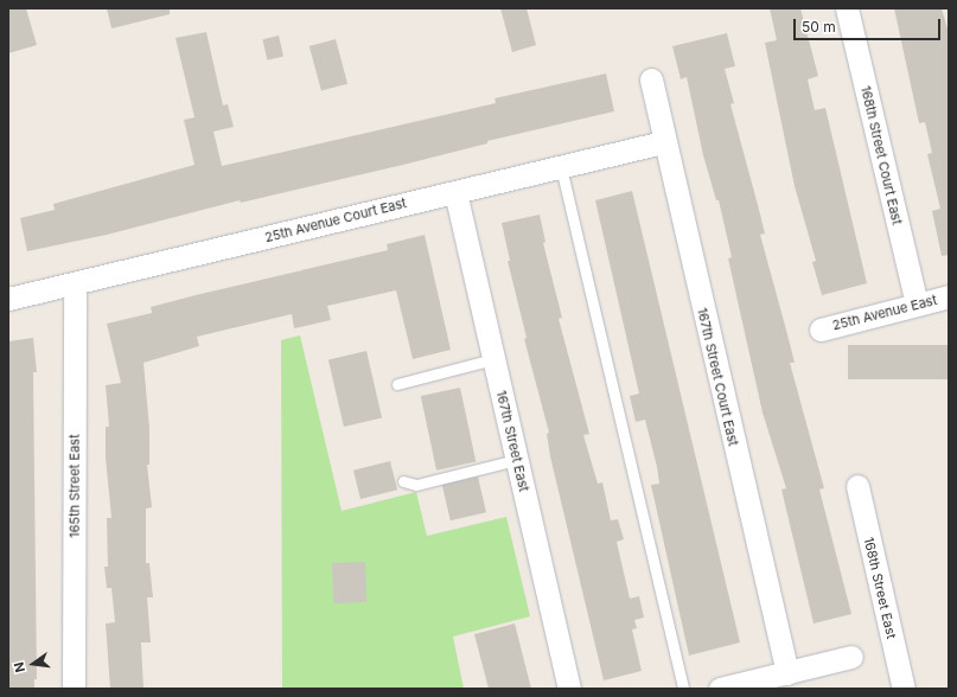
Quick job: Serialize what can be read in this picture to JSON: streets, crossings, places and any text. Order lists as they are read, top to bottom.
{
  "streets": {
    "street": [
      "168th Street Court East",
      "25th Avenue Court East",
      "25th Avenue East",
      "167th Street Court East",
      "167th Street East",
      "165th Street East",
      "168th Street East"
    ]
  },
  "crossings": [
    ["168th Street Court East", "25th Avenue East"],
    ["25th Avenue Court East", "167th Street Court East"],
    ["25th Avenue Court East", "167th Street East"],
    ["25th Avenue Court East", "165th Street East"]
  ],
  "scale_bar": "50 m",
  "north": "left"
}
